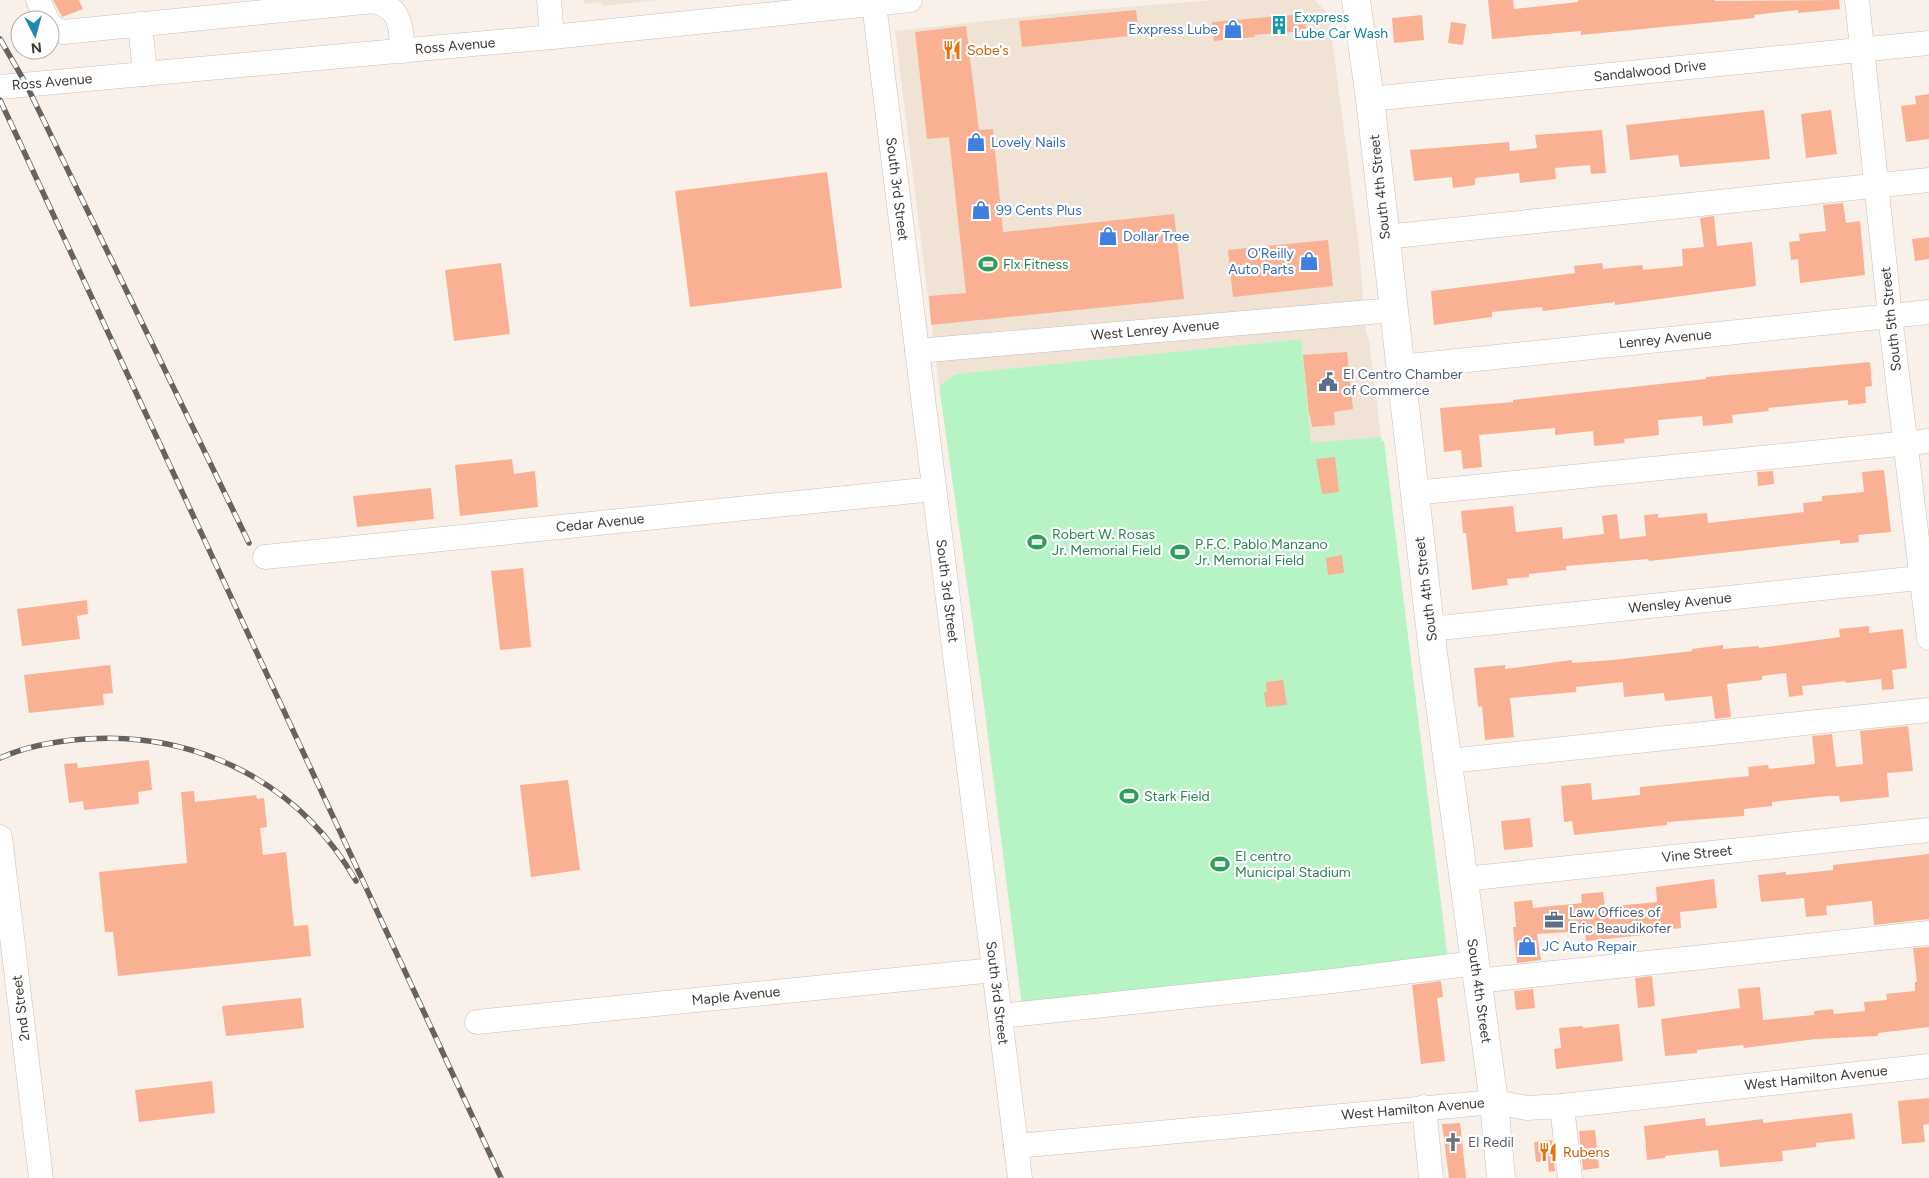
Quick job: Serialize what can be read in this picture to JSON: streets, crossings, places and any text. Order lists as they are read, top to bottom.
{
  "streets": {
    "main road": ["South 4th Street"],
    "street": [
      "Ross Avenue",
      "Sandalwood Drive",
      "South 3rd Street",
      "South 5th Street",
      "West Lenrey Avenue",
      "Lenrey Avenue",
      "Cedar Avenue",
      "Wensley Avenue",
      "Vine Street",
      "Maple Avenue",
      "2nd Street",
      "West Hamilton Avenue"
    ]
  },
  "crossings": [
    ["Ross Avenue", "South 3rd Street"],
    ["Sandalwood Drive", "South 4th Street"],
    ["Sandalwood Drive", "South 5th Street"],
    ["South 4th Street", "West Lenrey Avenue"],
    ["South 4th Street", "Lenrey Avenue"],
    ["South 4th Street", "Wensley Avenue"],
    ["South 4th Street", "Vine Street"],
    ["South 4th Street", "West Hamilton Avenue"],
    ["South 3rd Street", "West Lenrey Avenue"],
    ["South 3rd Street", "Cedar Avenue"],
    ["South 3rd Street", "Maple Avenue"],
    ["South 3rd Street", "West Hamilton Avenue"],
    ["South 5th Street", "Lenrey Avenue"],
    ["South 5th Street", "Wensley Avenue"]
  ],
  "places": {
    "building": ["Exxpress Lube Car Wash"],
    "shop": [
      "Exxpress Lube",
      "Lovely Nails",
      "99 Cents Plus",
      "Dollar Tree",
      "O'Reilly Auto Parts",
      "JC Auto Repair"
    ],
    "restaurant": ["Sobe's", "Rubens"],
    "sports": [
      "Flx Fitness",
      "Robert W. Rosas Jr. Memorial Field",
      "P.F.C. Pablo Manzano Jr. Memorial Field",
      "Stark Field",
      "El centro Municipal Stadium"
    ],
    "public building": ["El Centro Chamber of Commerce"],
    "office": ["Law Offices of Eric Beaudikofer"],
    "church": ["El Redil"]
  },
  "north": "bottom"
}
